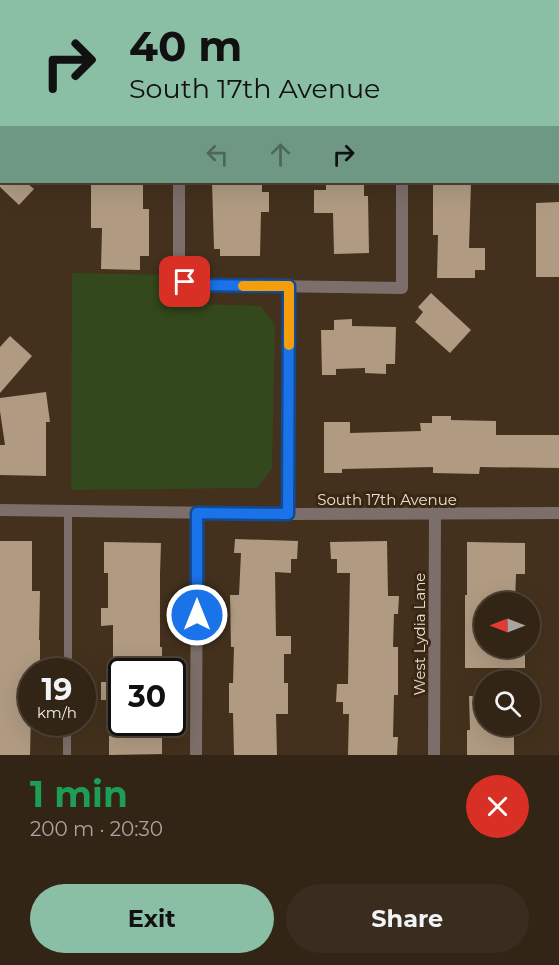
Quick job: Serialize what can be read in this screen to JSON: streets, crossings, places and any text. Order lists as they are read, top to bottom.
{
  "streets": {
    "street": ["South 17th Avenue", "West Lydia Lane"]
  },
  "crossings": [
    ["South 17th Avenue", "West Lydia Lane"]
  ],
  "north": "left",
  "page": {
    "turn": ["40 m", "South 17th Avenue"],
    "speed": "19 km/h",
    "limit": "30",
    "heading": ["1 min", "200 m · 20:30"],
    "buttons": ["Exit", "Share"]
  }
}
